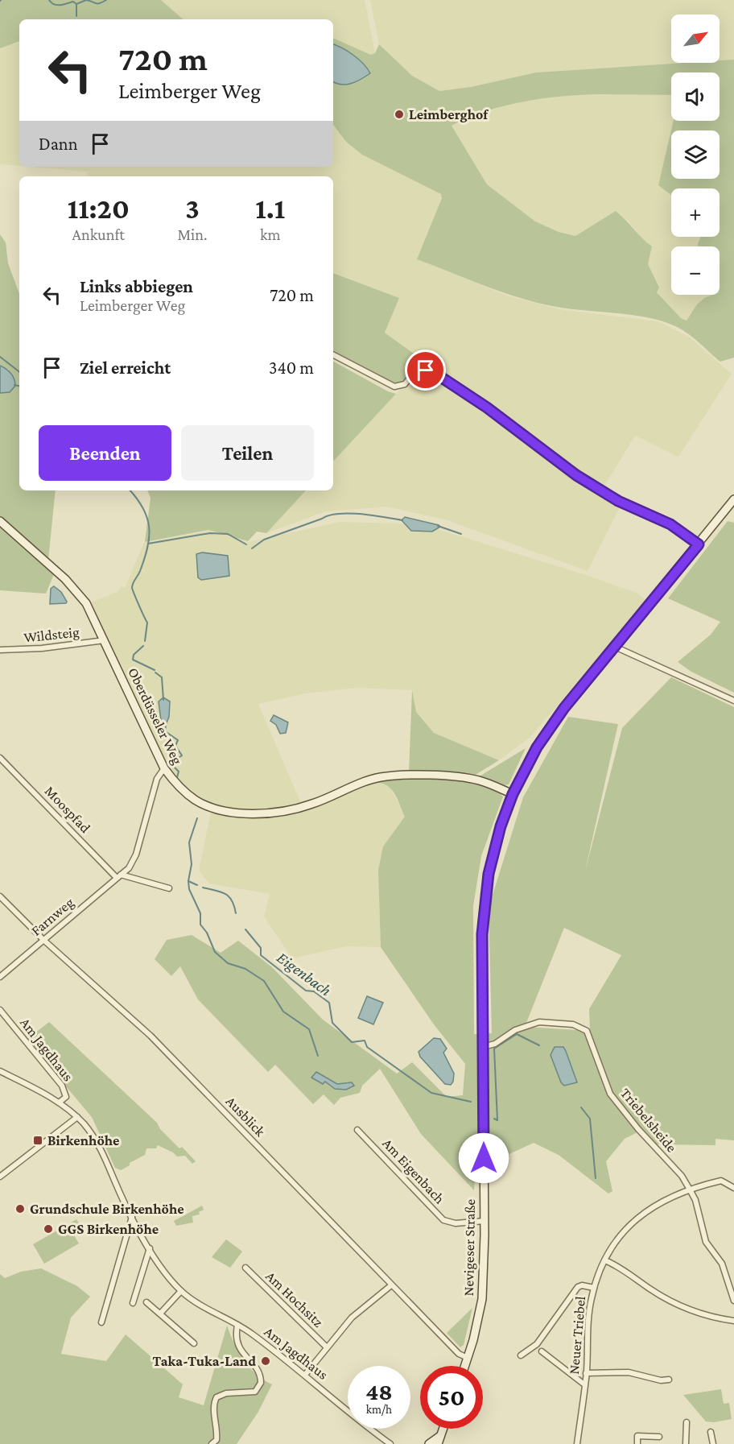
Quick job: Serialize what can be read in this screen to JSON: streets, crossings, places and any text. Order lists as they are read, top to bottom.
{
  "streets": {
    "main road": ["Oberdüsseler Weg", "Nevigeser Straße"],
    "street": [
      "Wildsteig",
      "Moospfad",
      "Farnweg",
      "Am Jagdhaus",
      "Ausblick",
      "Triebelsheide",
      "Am Eigenbach",
      "Am Hochsitz",
      "Neuer Triebel"
    ]
  },
  "crossings": [
    ["Wildsteig", "Oberdüsseler Weg"],
    ["Oberdüsseler Weg", "Farnweg"],
    ["Oberdüsseler Weg", "Nevigeser Straße"],
    ["Moospfad", "Farnweg"],
    ["Farnweg", "Ausblick"],
    ["Am Jagdhaus", "Am Hochsitz"],
    ["Ausblick", "Nevigeser Straße"],
    ["Ausblick", "Am Hochsitz"],
    ["Triebelsheide", "Nevigeser Straße"],
    ["Triebelsheide", "Neuer Triebel"],
    ["Am Eigenbach", "Nevigeser Straße"]
  ],
  "water": ["Eigenbach"],
  "places": {
    "other": [
      "Leimberghof",
      "Grundschule Birkenhöhe",
      "GGS Birkenhöhe",
      "Taka-Tuka-Land"
    ],
    "transit": ["Birkenhöhe"]
  },
  "north": "top right",
  "page": {
    "map_buttons": ["+", "−"],
    "turn": ["720 m", "Leimberger Weg"],
    "then": "Dann",
    "eta": [
      "11:20",
      "Ankunft",
      "3",
      "Min.",
      "1.1",
      "km"
    ],
    "list": [
      {
        "name": "Links abbiegen",
        "note": "Leimberger Weg",
        "value": "720 m"
      },
      {
        "name": "Ziel erreicht",
        "value": "340 m"
      }
    ],
    "buttons": ["Beenden", "Teilen"],
    "speed": "48 km/h",
    "limit": "50"
  }
}
